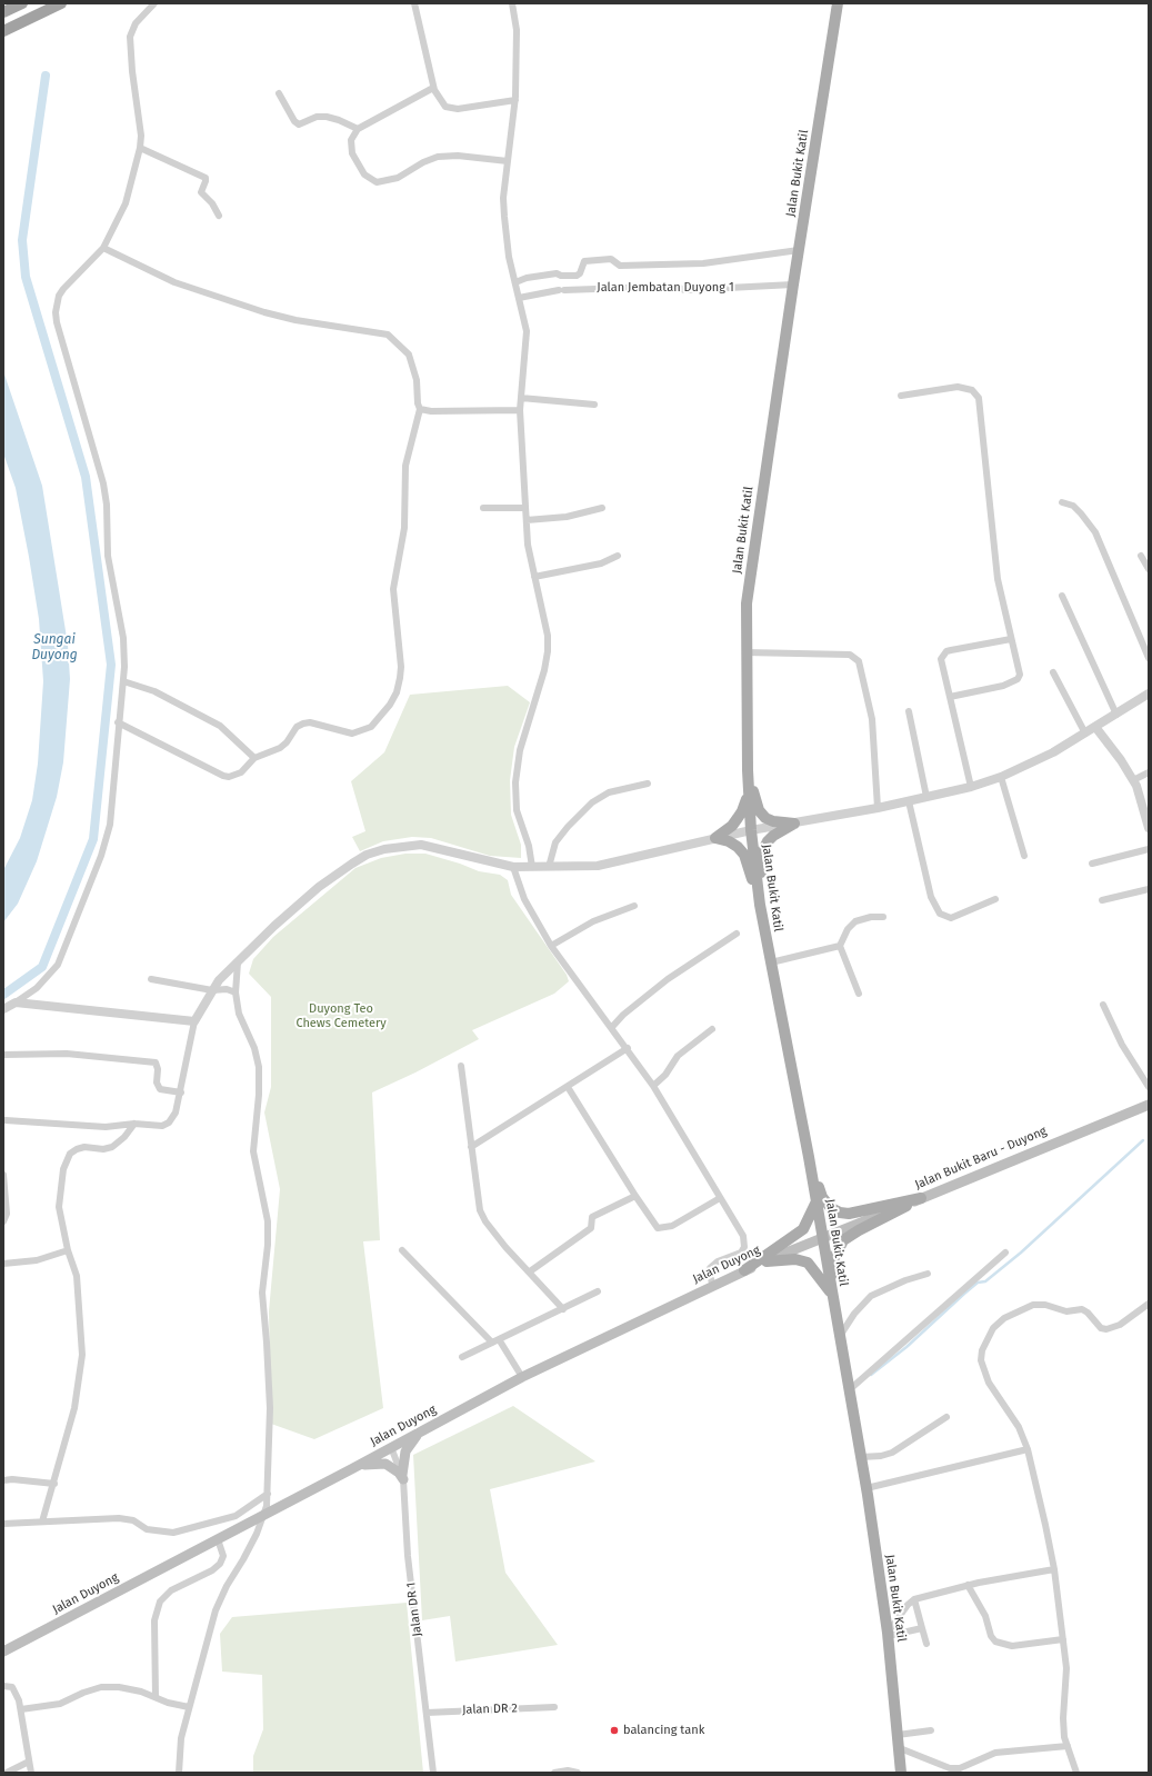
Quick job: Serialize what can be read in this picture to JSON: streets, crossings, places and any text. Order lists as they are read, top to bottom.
{
  "streets": {
    "main road": ["Jalan Bukit Katil", "Jalan Bukit Baru - Duyong", "Jalan Duyong"],
    "street": ["Jalan Jembatan Duyong 1", "Jalan DR 1", "Jalan DR 2"]
  },
  "crossings": [
    ["Jalan Bukit Katil", "Jalan Jembatan Duyong 1"],
    ["Jalan Bukit Katil", "Jalan Bukit Baru - Duyong"],
    ["Jalan Bukit Katil", "Jalan Duyong"],
    ["Jalan Bukit Baru - Duyong", "Jalan Duyong"],
    ["Jalan Duyong", "Jalan DR 1"],
    ["Jalan DR 1", "Jalan DR 2"]
  ],
  "water": ["Sungai Duyong"],
  "parks": ["Duyong Teo Chews Cemetery"],
  "places": ["balancing tank"]
}
